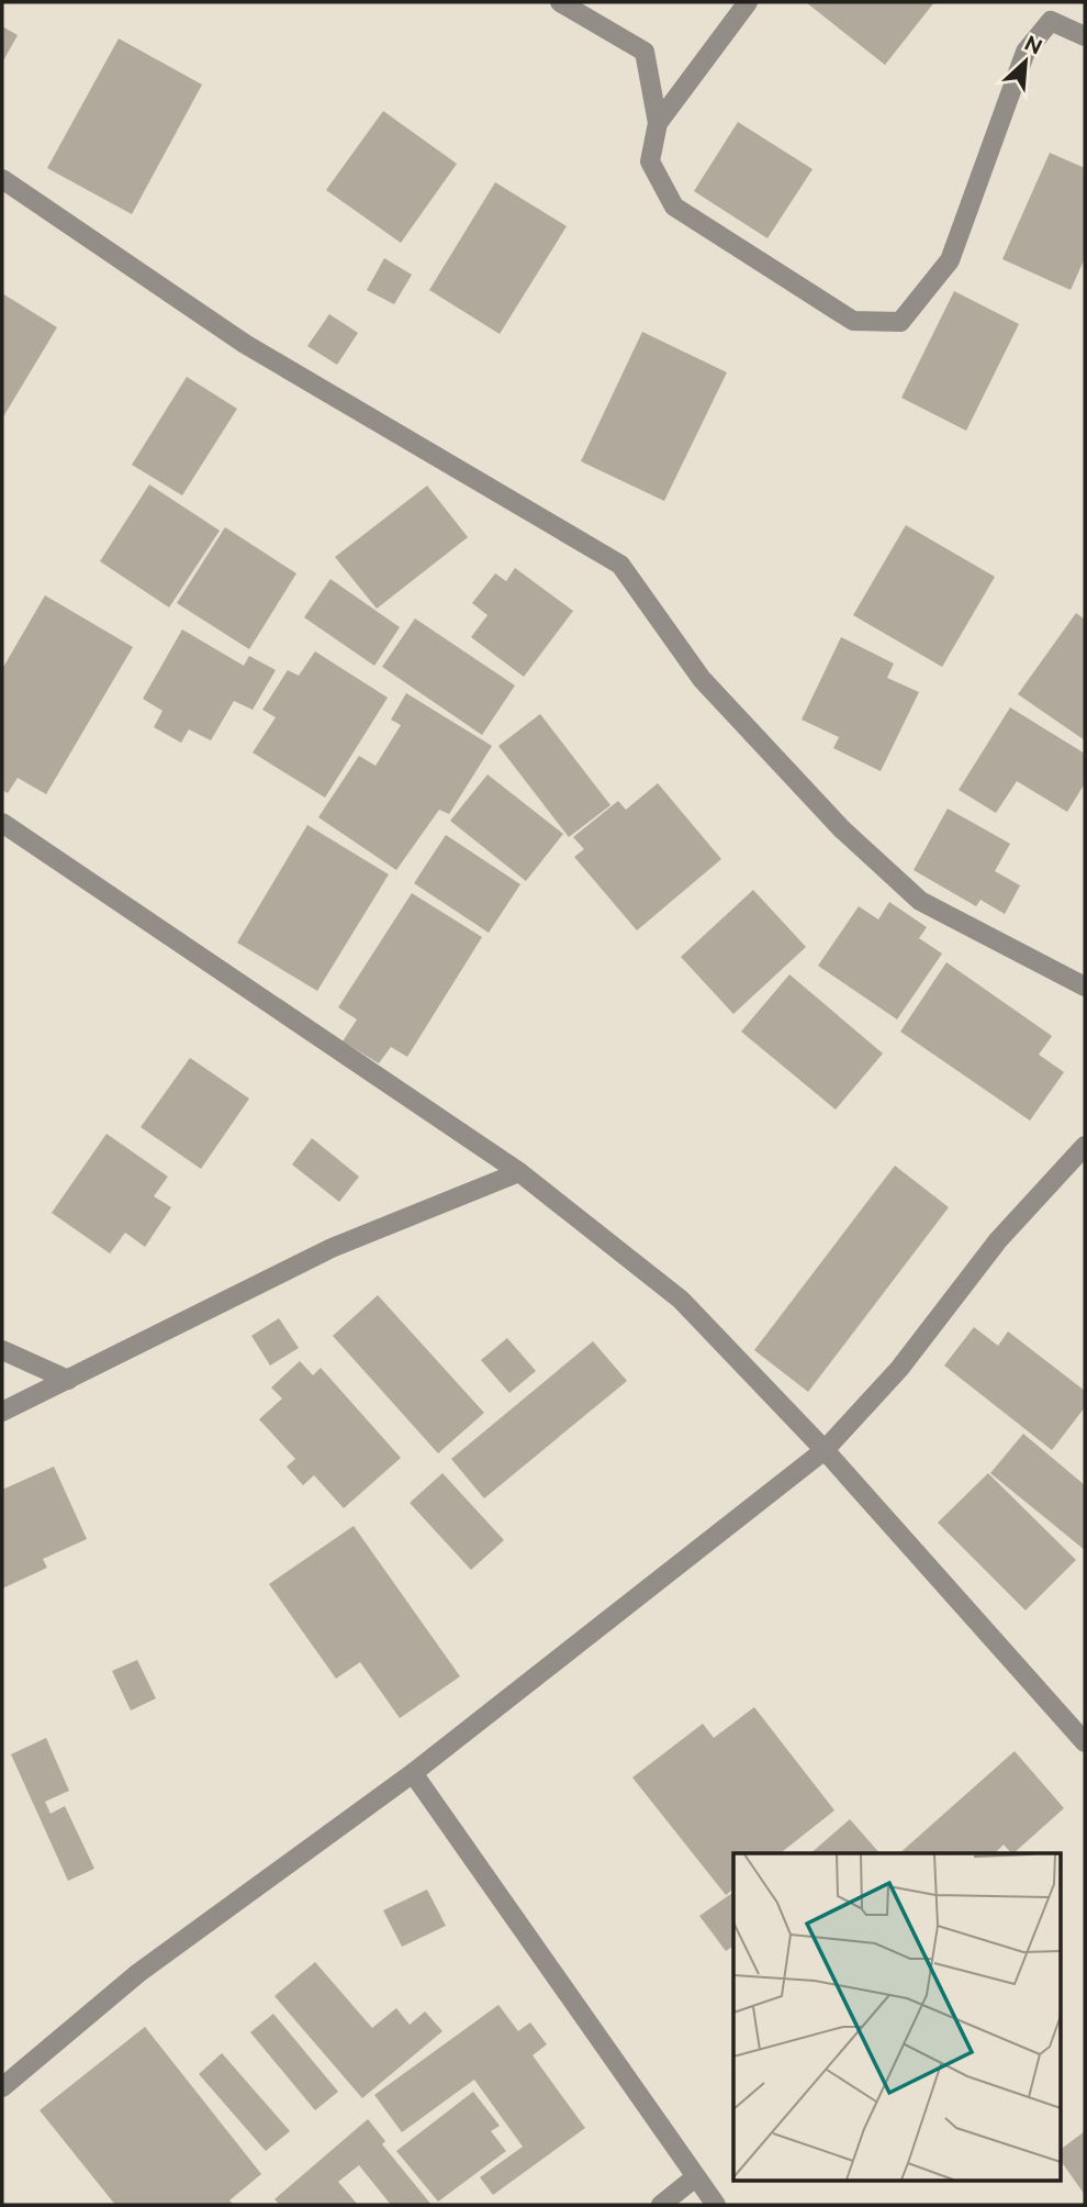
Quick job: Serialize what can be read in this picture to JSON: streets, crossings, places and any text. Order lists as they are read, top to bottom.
{
  "north": "top right"
}
